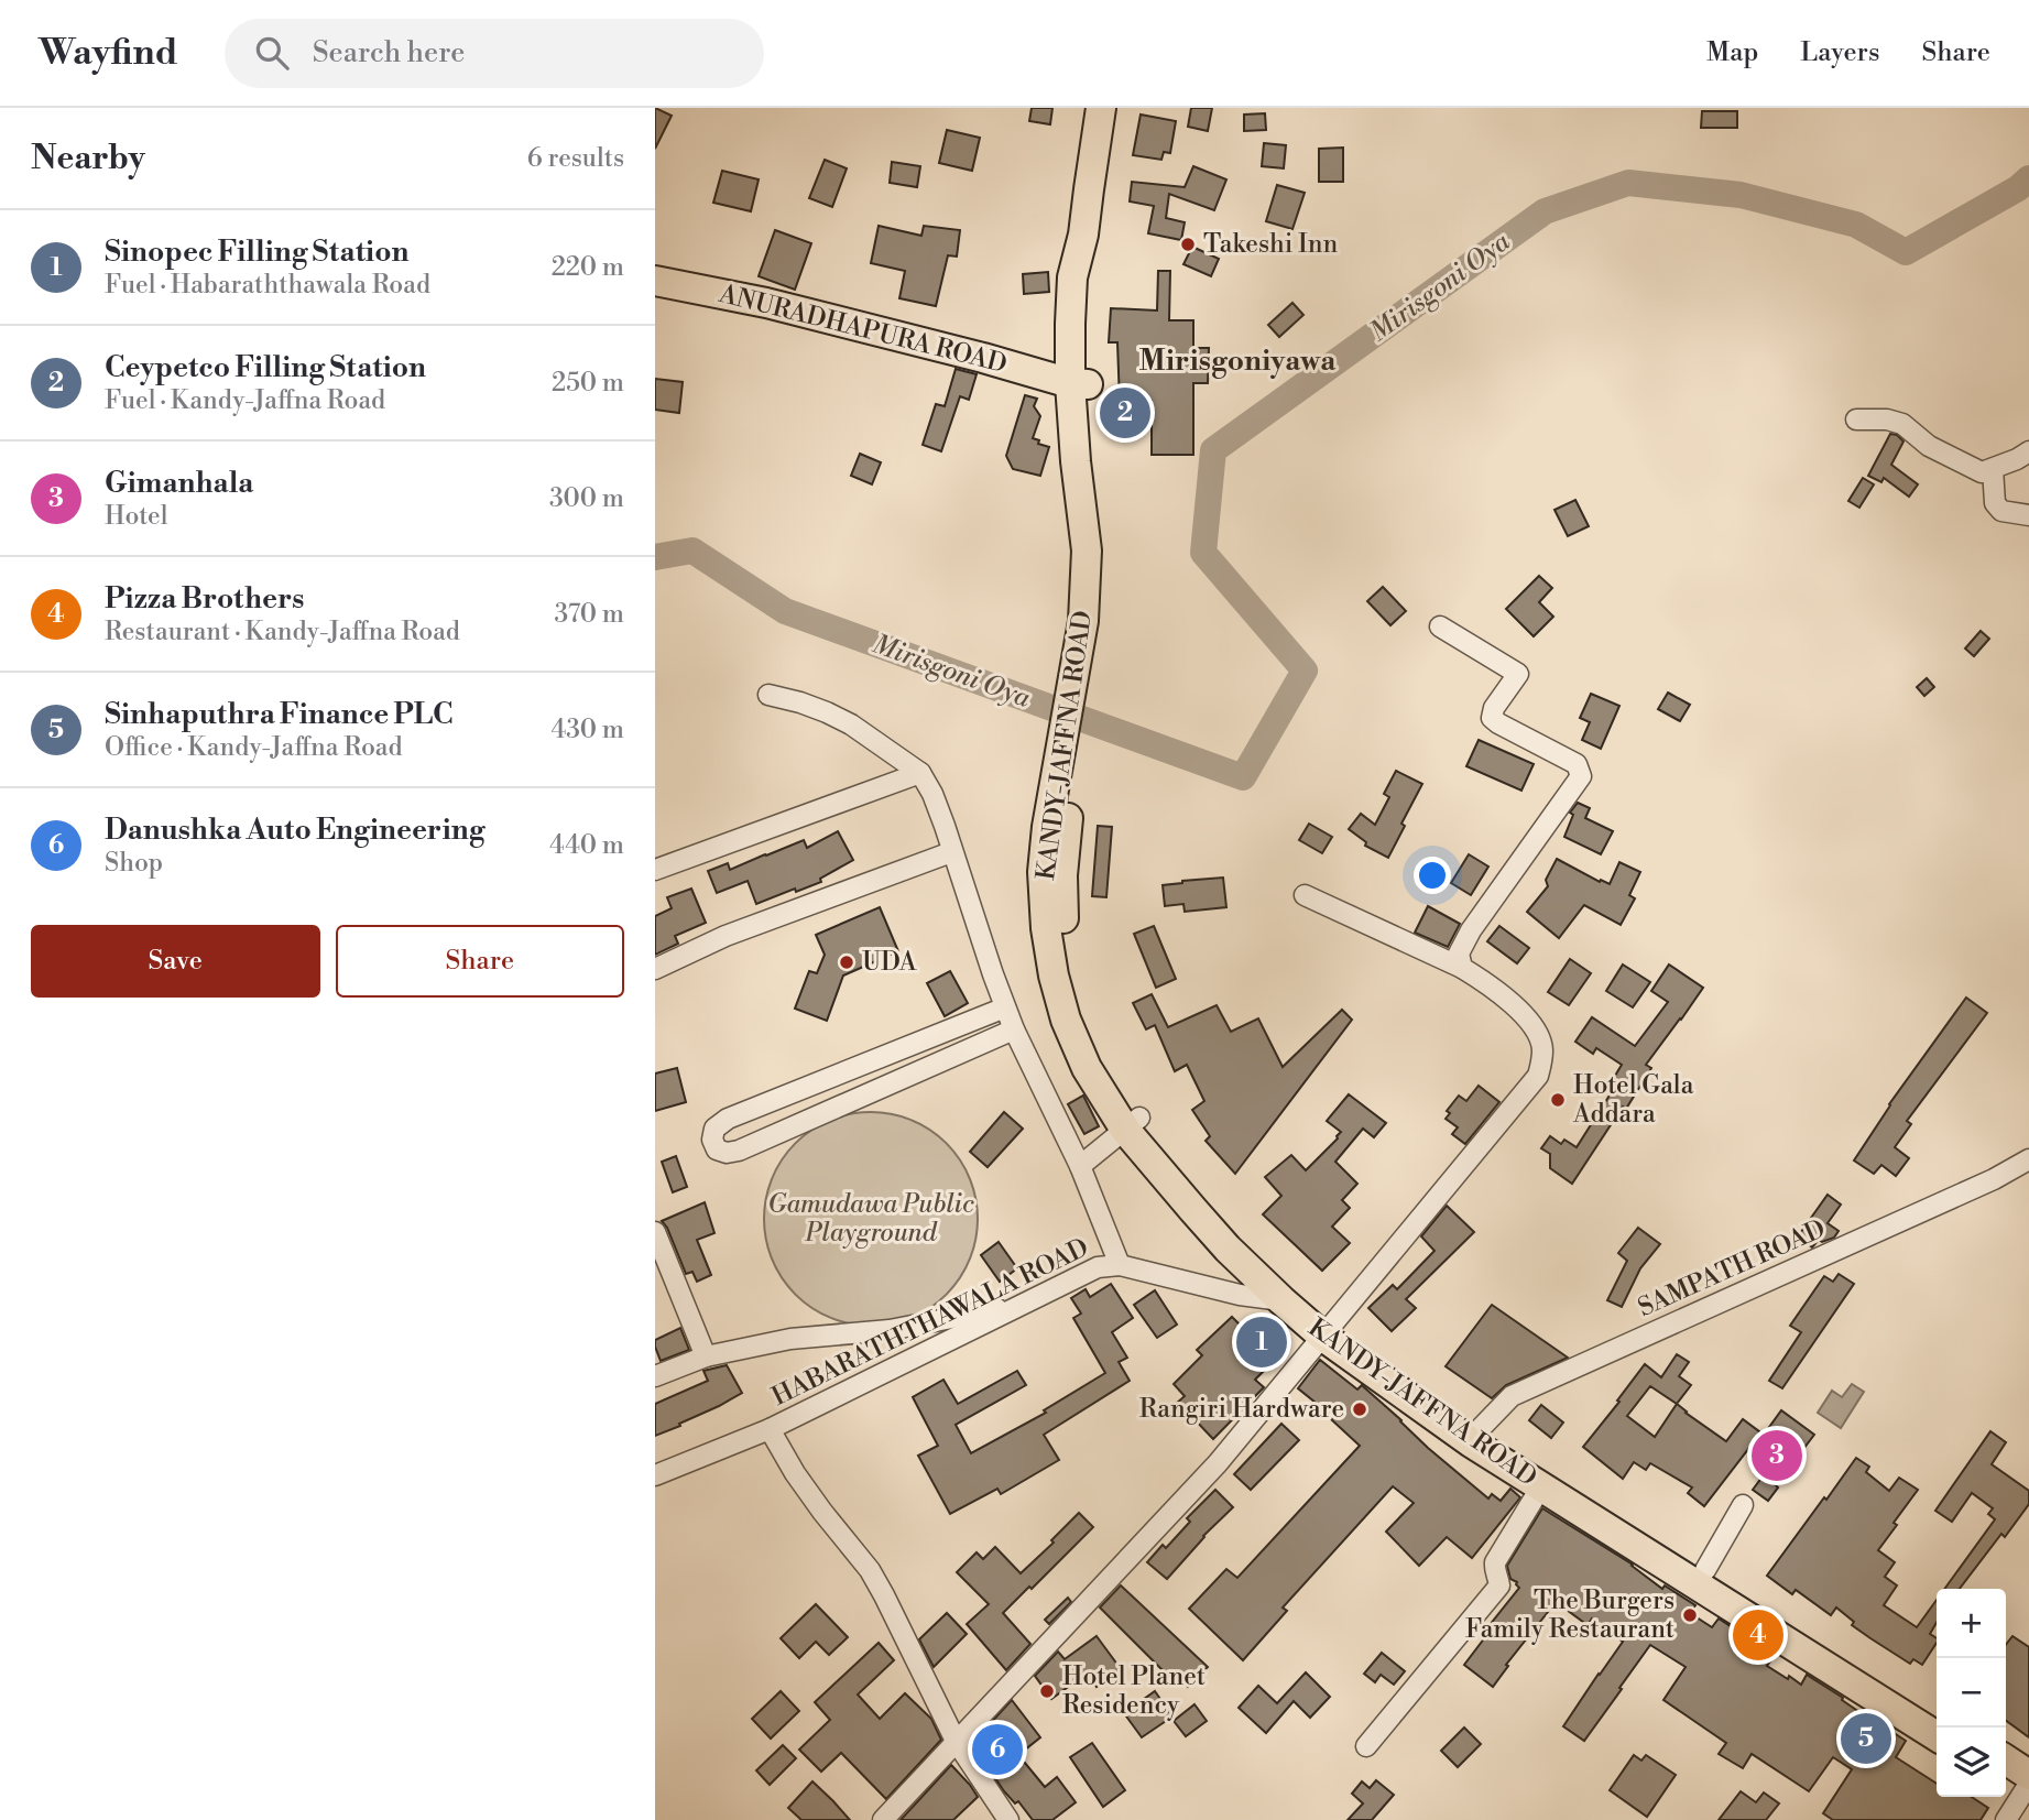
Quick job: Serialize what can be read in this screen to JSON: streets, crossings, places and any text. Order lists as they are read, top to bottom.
{
  "streets": {
    "highway": ["ANURADHAPURA ROAD", "KANDY-JAFFNA ROAD"],
    "street": ["SAMPATH ROAD", "HABARATHTHAWALA ROAD"]
  },
  "crossings": [
    ["ANURADHAPURA ROAD", "KANDY-JAFFNA ROAD"],
    ["KANDY-JAFFNA ROAD", "SAMPATH ROAD"],
    ["KANDY-JAFFNA ROAD", "HABARATHTHAWALA ROAD"]
  ],
  "districts": ["Mirisgoniyawa"],
  "water": ["Mirisgoni Oya"],
  "parks": ["Gamudawa Public Playground"],
  "places": [
    "Takeshi Inn",
    "UDA",
    "Hotel Gala Addara",
    "Rangiri Hardware",
    "The Burgers Family Restaurant",
    "Hotel Planet Residency"
  ],
  "page": {
    "header": "Wayfind",
    "search": "Search here",
    "nav": ["Map", "Layers", "Share"],
    "heading": ["Nearby", "6 results"],
    "list": [
      {
        "mark": "1",
        "name": "Sinopec Filling Station",
        "note": "Fuel · Habaraththawala Road",
        "value": "220 m"
      },
      {
        "mark": "2",
        "name": "Ceypetco Filling Station",
        "note": "Fuel · Kandy-Jaffna Road",
        "value": "250 m"
      },
      {
        "mark": "3",
        "name": "Gimanhala",
        "note": "Hotel",
        "value": "300 m"
      },
      {
        "mark": "4",
        "name": "Pizza Brothers",
        "note": "Restaurant · Kandy-Jaffna Road",
        "value": "370 m"
      },
      {
        "mark": "5",
        "name": "Sinhaputhra Finance PLC",
        "note": "Office · Kandy-Jaffna Road",
        "value": "430 m"
      },
      {
        "mark": "6",
        "name": "Danushka Auto Engineering",
        "note": "Shop",
        "value": "440 m"
      }
    ],
    "pins": [
      "2",
      "1",
      "3",
      "4",
      "5",
      "6"
    ],
    "buttons": ["Save", "Share"],
    "map_buttons": ["+", "−"]
  }
}
